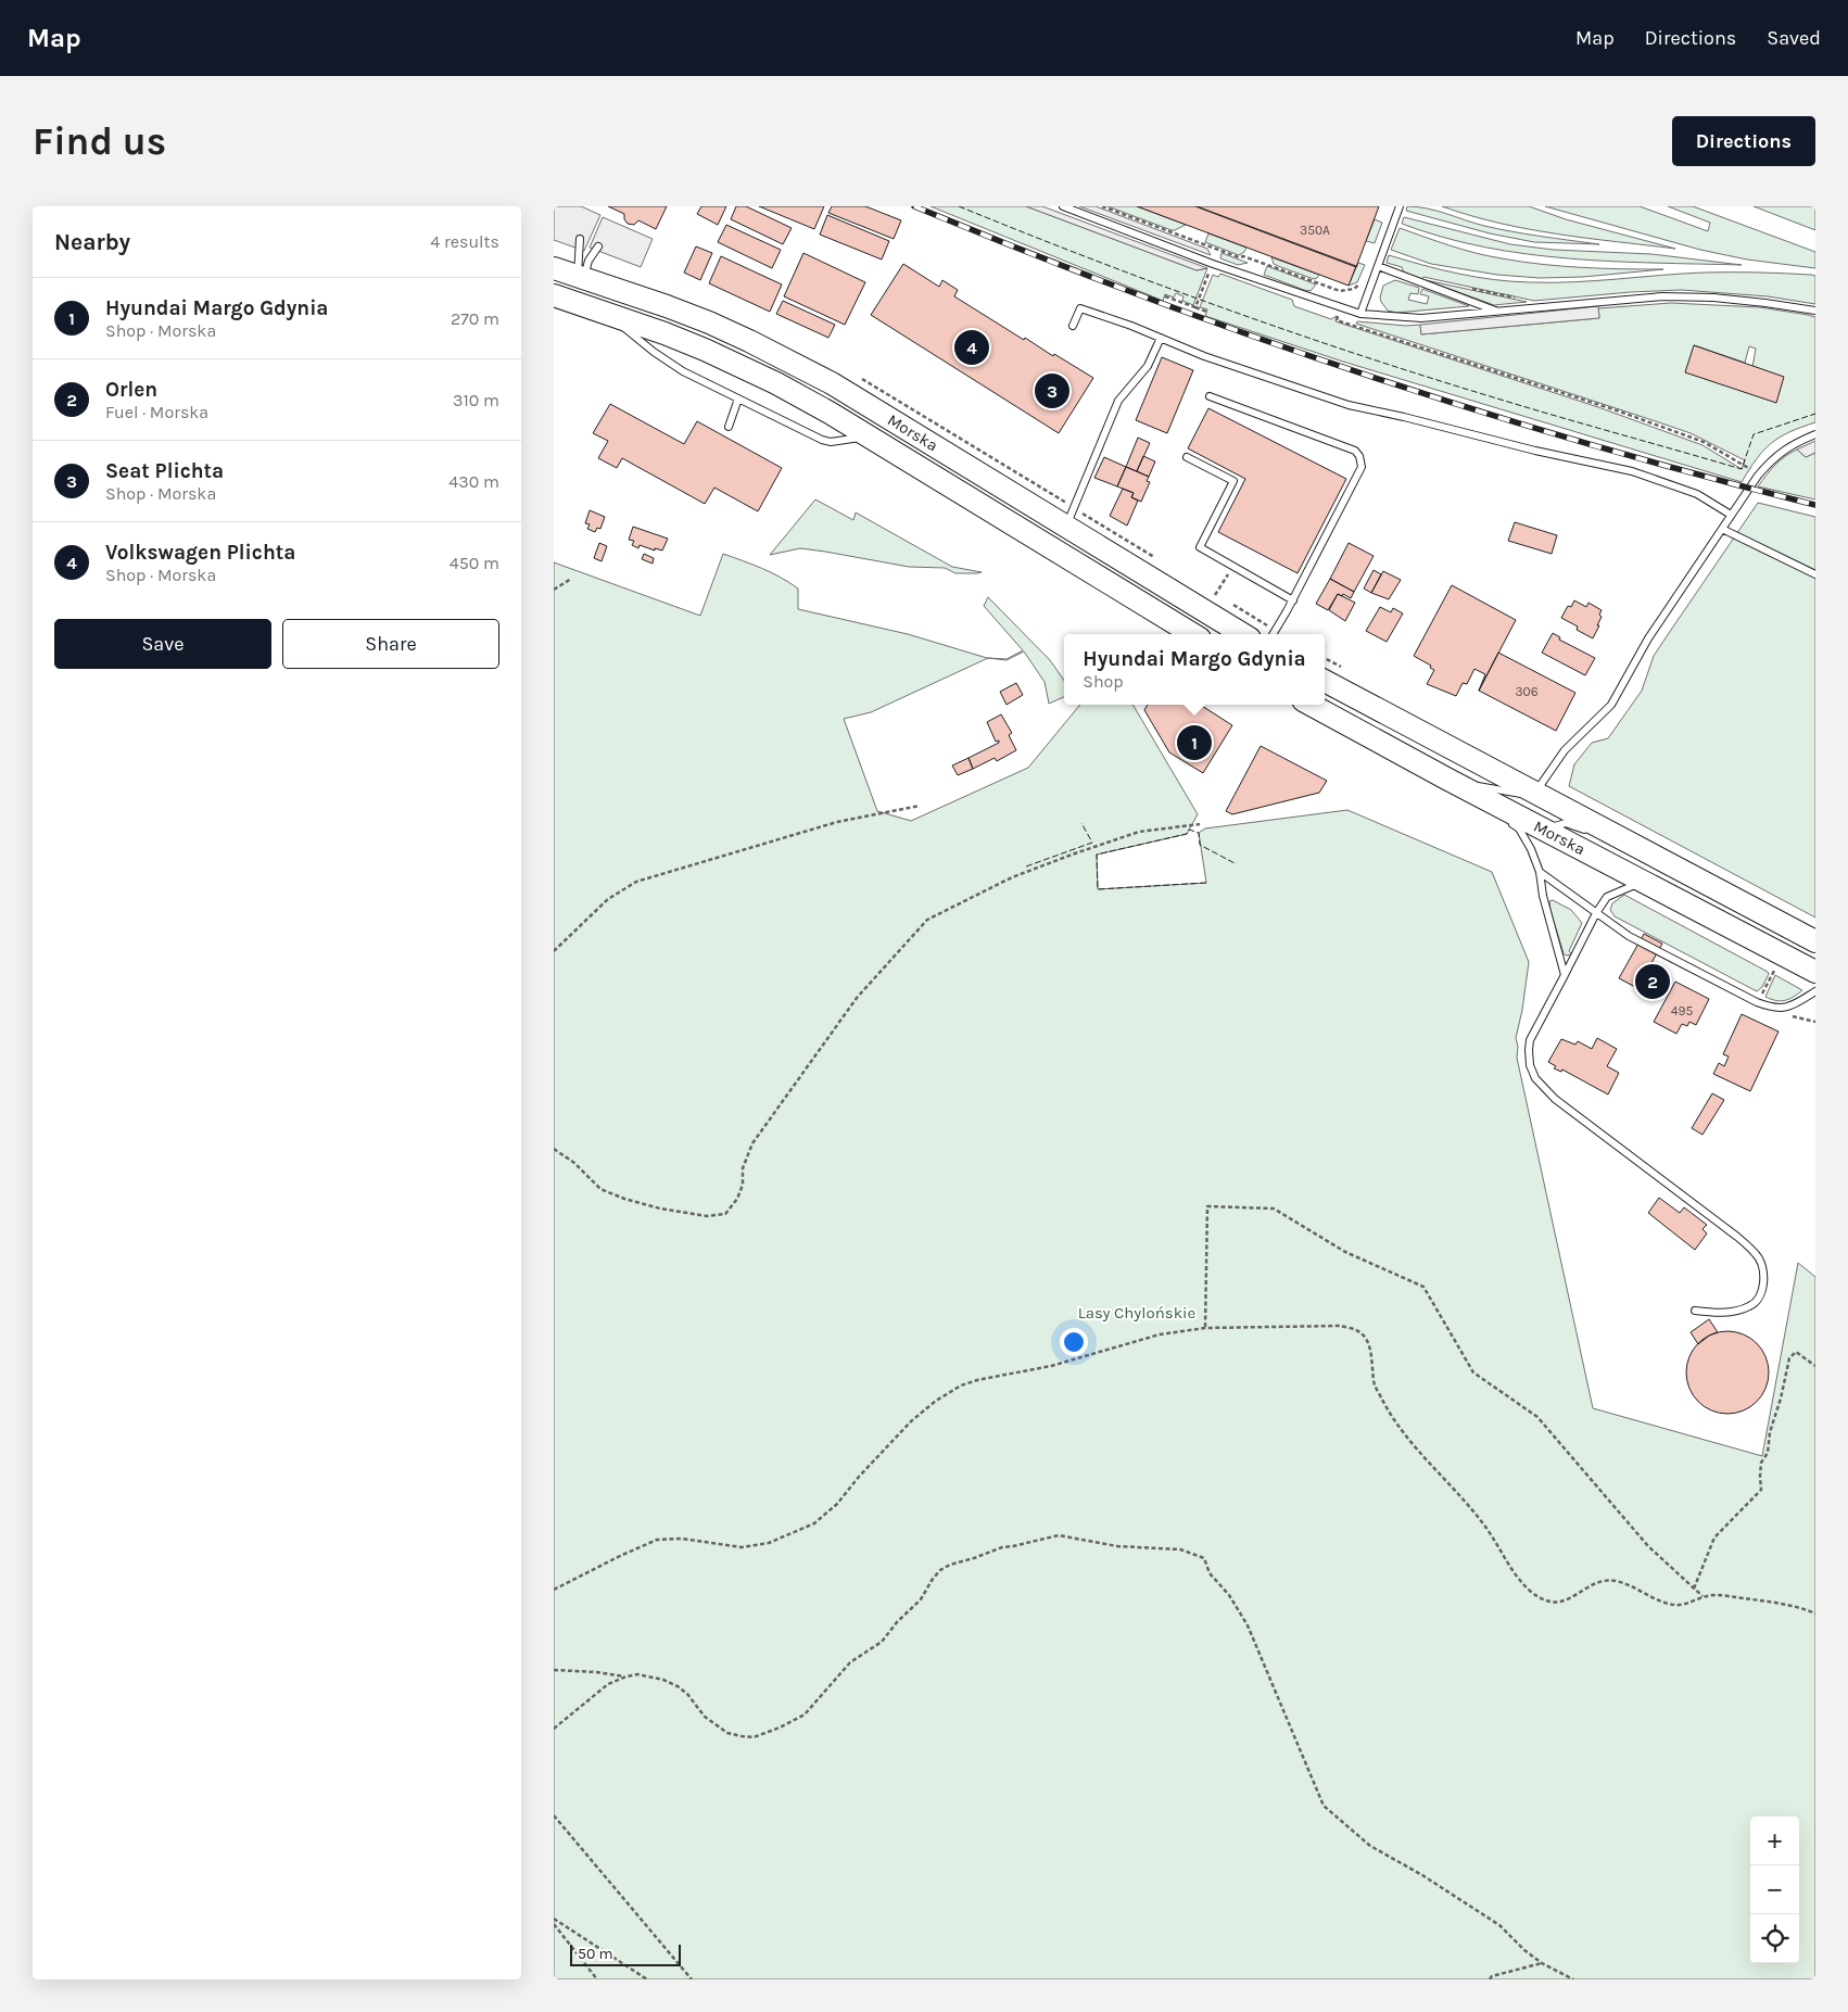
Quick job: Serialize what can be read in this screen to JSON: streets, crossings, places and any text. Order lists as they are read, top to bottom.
{
  "streets": {
    "main road": ["Morska"]
  },
  "parks": ["Lasy Chylońskie"],
  "house_numbers": ["350A", "306", "495"],
  "scale_bar": "50 m",
  "page": {
    "header": "Map",
    "nav": ["Map", "Directions", "Saved"],
    "buttons": [
      "Directions",
      ["Save", "Share"]
    ],
    "title": "Find us",
    "heading": ["Nearby", "4 results"],
    "list": [
      {
        "mark": "1",
        "name": "Hyundai Margo Gdynia",
        "note": "Shop · Morska",
        "value": "270 m"
      },
      {
        "mark": "2",
        "name": "Orlen",
        "note": "Fuel · Morska",
        "value": "310 m"
      },
      {
        "mark": "3",
        "name": "Seat Plichta",
        "note": "Shop · Morska",
        "value": "430 m"
      },
      {
        "mark": "4",
        "name": "Volkswagen Plichta",
        "note": "Shop · Morska",
        "value": "450 m"
      }
    ],
    "pins": [
      "4",
      "3",
      "1",
      "2"
    ],
    "popup": ["Hyundai Margo Gdynia", "Shop"],
    "map_buttons": ["+", "−"],
    "scale": "50 m"
  }
}
